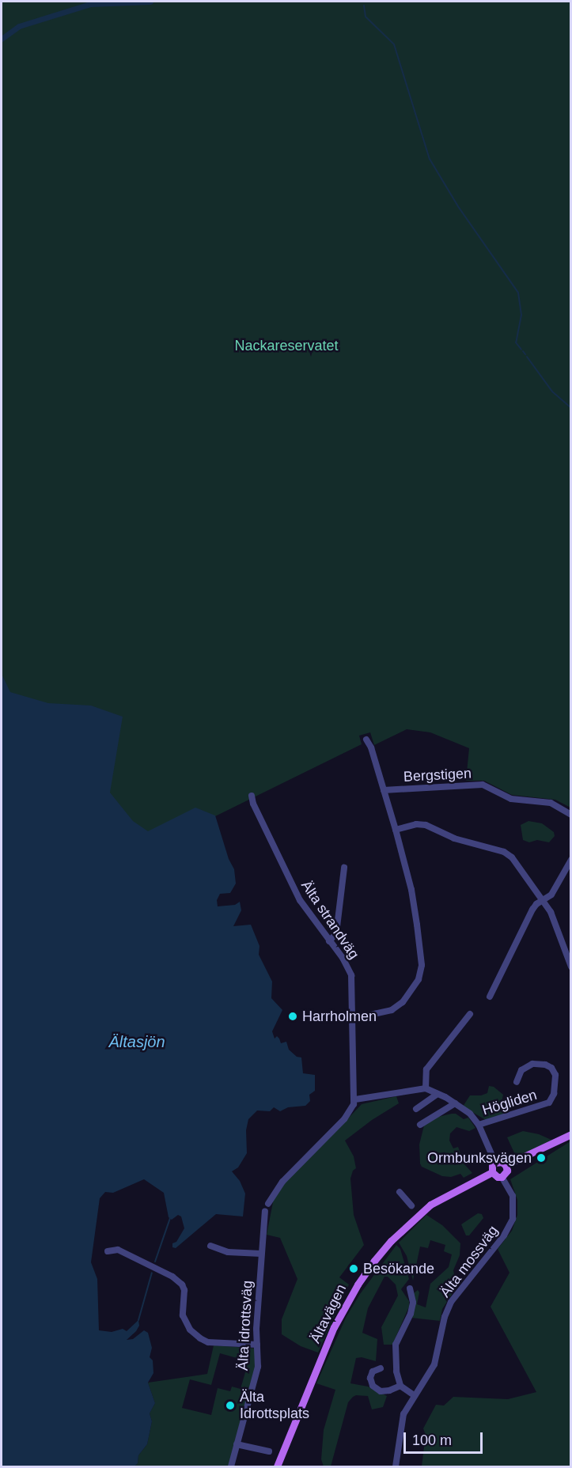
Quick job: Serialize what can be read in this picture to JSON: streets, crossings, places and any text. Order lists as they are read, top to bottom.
{
  "streets": {
    "main road": ["Ältavägen"],
    "street": [
      "Bergstigen",
      "Älta strandväg",
      "Högliden",
      "Älta mossväg",
      "Älta idrottsväg"
    ]
  },
  "crossings": [
    ["Älta mossväg", "Ältavägen"]
  ],
  "water": ["Ältasjön"],
  "parks": ["Nackareservatet"],
  "places": [
    "Harrholmen",
    "Ormbunksvägen",
    "Besökande",
    "Älta Idrottsplats"
  ],
  "scale_bar": "100 m"
}
